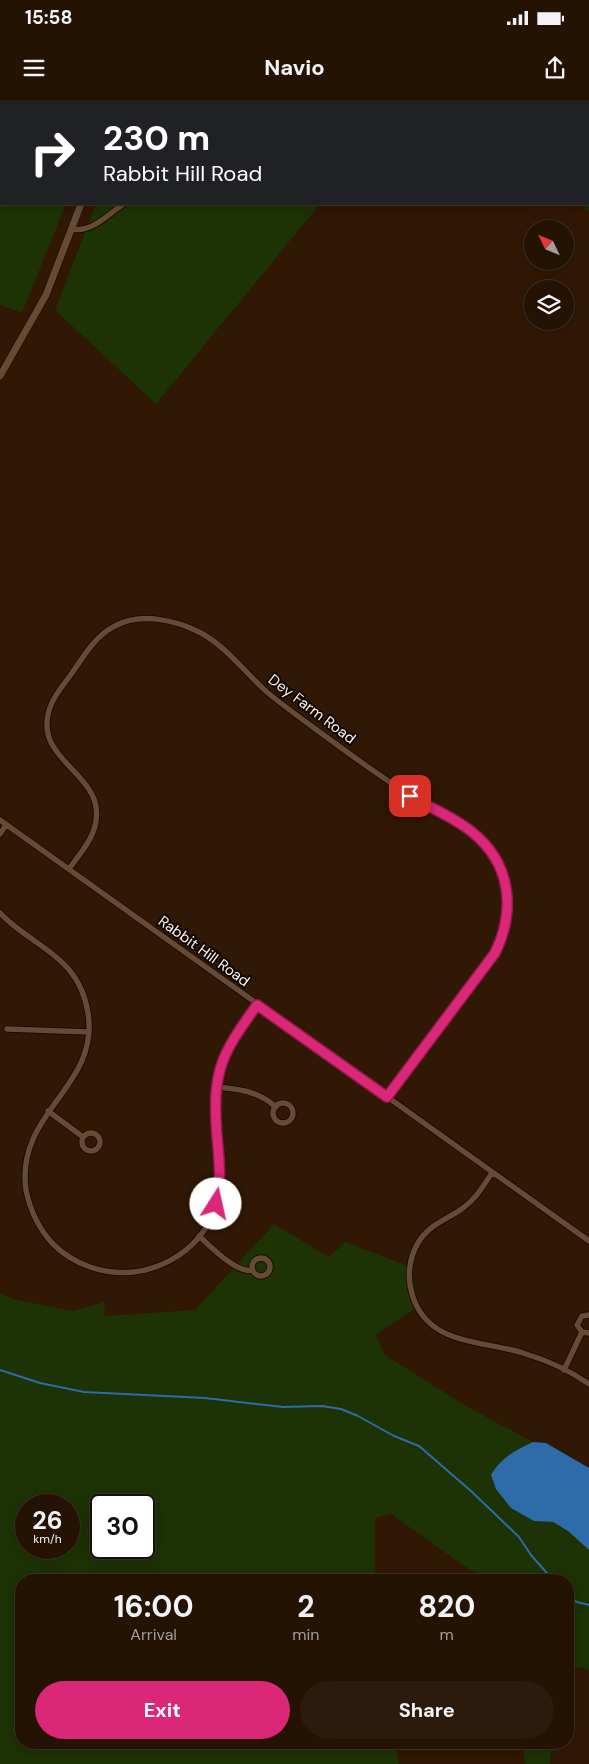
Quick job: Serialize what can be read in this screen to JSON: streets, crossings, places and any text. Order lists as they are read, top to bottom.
{
  "streets": {
    "street": ["Dey Farm Road", "Rabbit Hill Road"]
  },
  "crossings": [
    ["Dey Farm Road", "Rabbit Hill Road"]
  ],
  "north": "top left",
  "page": {
    "status": "15:58",
    "header": "Navio",
    "turn": ["230 m", "Rabbit Hill Road"],
    "speed": "26 km/h",
    "limit": "30",
    "eta": [
      "16:00",
      "Arrival",
      "2",
      "min",
      "820",
      "m"
    ],
    "buttons": ["Exit", "Share"]
  }
}
